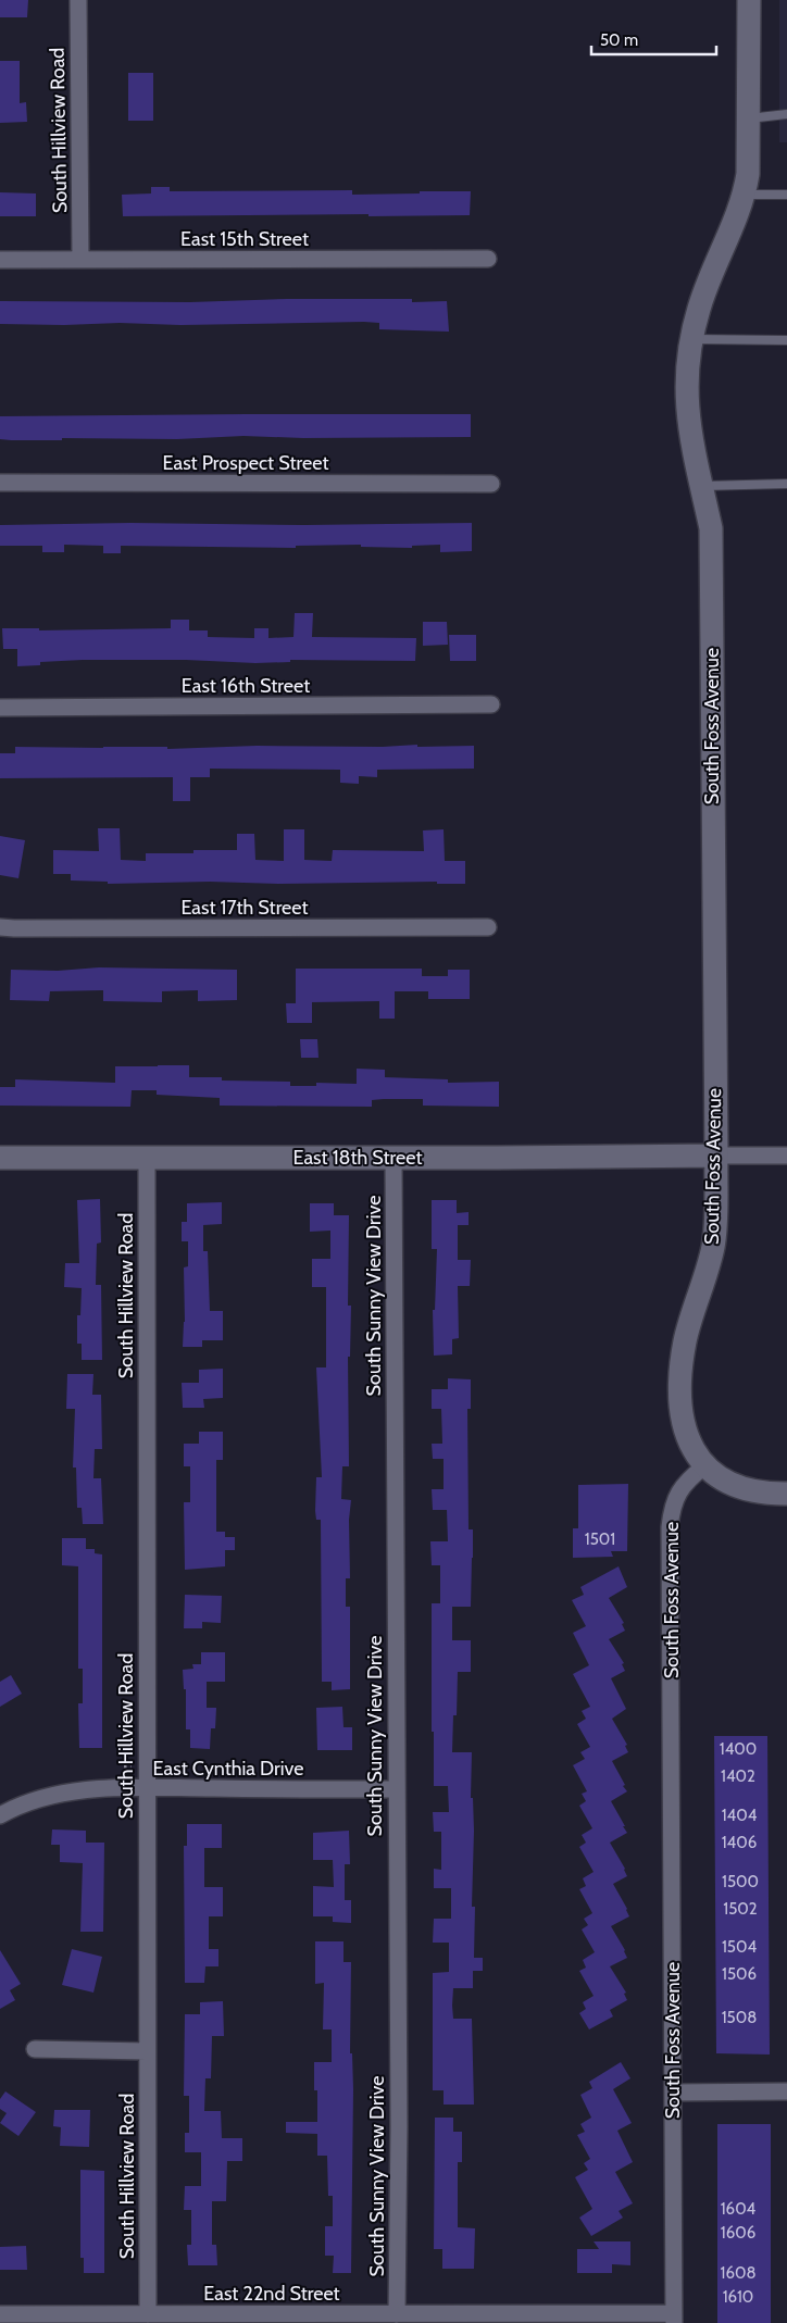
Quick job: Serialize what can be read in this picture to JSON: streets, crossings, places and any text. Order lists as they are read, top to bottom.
{
  "streets": {
    "street": [
      "South Hillview Road",
      "East 15th Street",
      "East Prospect Street",
      "East 16th Street",
      "South Foss Avenue",
      "East 17th Street",
      "East 18th Street",
      "South Sunny View Drive",
      "East Cynthia Drive",
      "East 22nd Street"
    ]
  },
  "crossings": [
    ["South Hillview Road", "East 15th Street"],
    ["South Hillview Road", "East 18th Street"],
    ["South Hillview Road", "East Cynthia Drive"],
    ["South Hillview Road", "East 22nd Street"],
    ["South Foss Avenue", "East 18th Street"],
    ["South Foss Avenue", "East 22nd Street"],
    ["East 18th Street", "South Sunny View Drive"],
    ["South Sunny View Drive", "East Cynthia Drive"],
    ["South Sunny View Drive", "East 22nd Street"]
  ],
  "house_numbers": [
    "1501",
    "1400",
    "1402",
    "1404",
    "1406",
    "1500",
    "1502",
    "1504",
    "1506",
    "1508",
    "1604",
    "1606",
    "1608",
    "1610"
  ],
  "scale_bar": "50 m"
}
